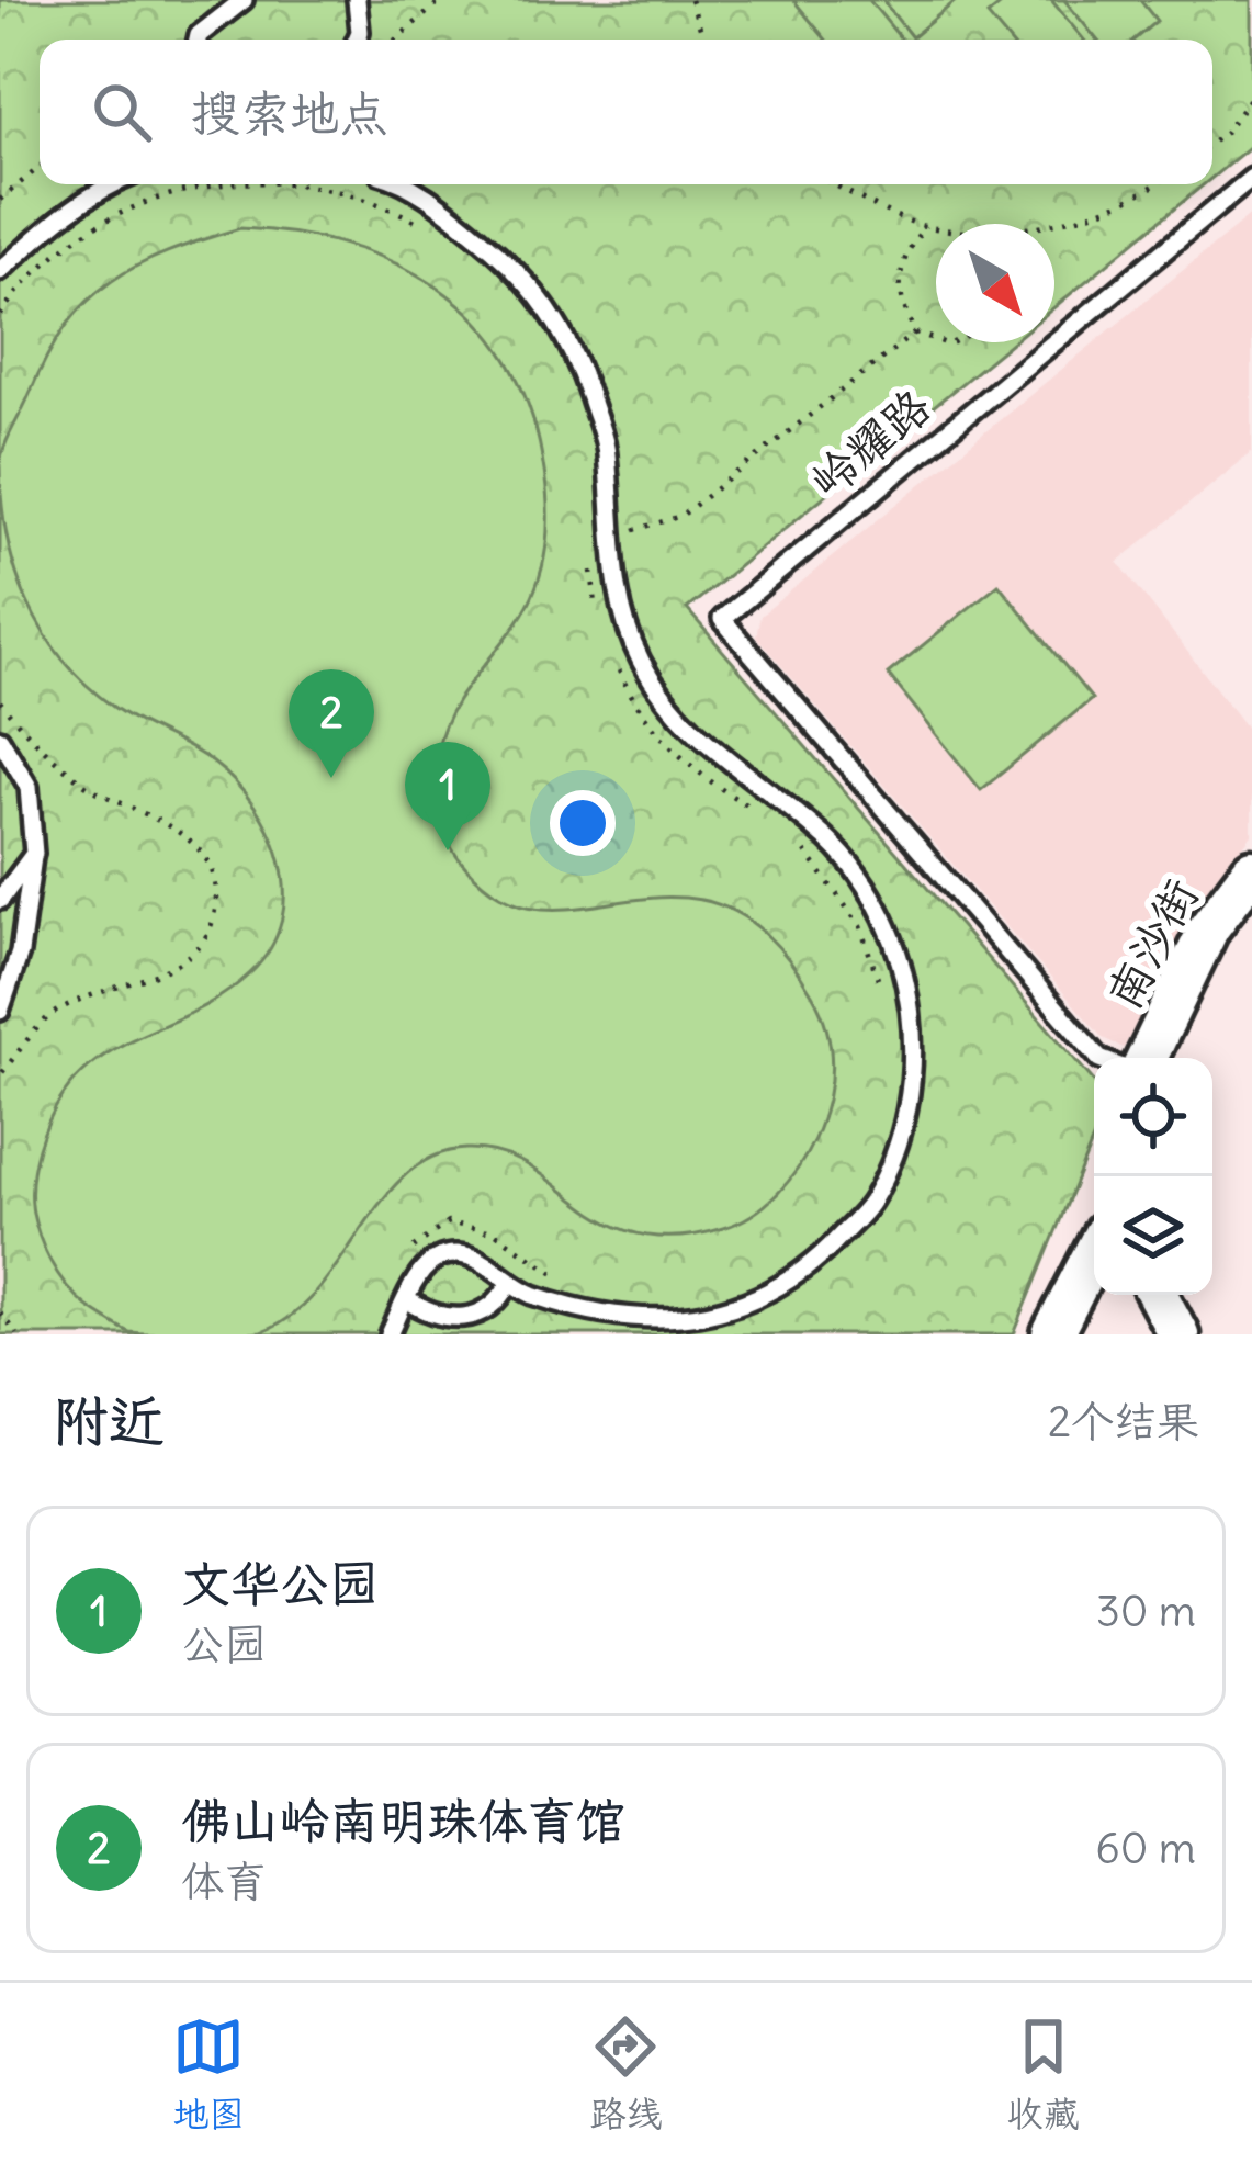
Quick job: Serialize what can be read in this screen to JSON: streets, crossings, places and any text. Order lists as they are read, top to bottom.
{
  "streets": {
    "street": ["南沙街"],
    "lane": ["岭耀路"]
  },
  "north": "bottom right",
  "page": {
    "search": "搜索地点",
    "pins": ["2", "1"],
    "heading": ["附近", "2个结果"],
    "list": [
      {
        "mark": "1",
        "name": "文华公园",
        "note": "公园",
        "value": "30 m"
      },
      {
        "mark": "2",
        "name": "佛山岭南明珠体育馆",
        "note": "体育",
        "value": "60 m"
      }
    ],
    "nav": ["地图", "路线", "收藏"]
  }
}
